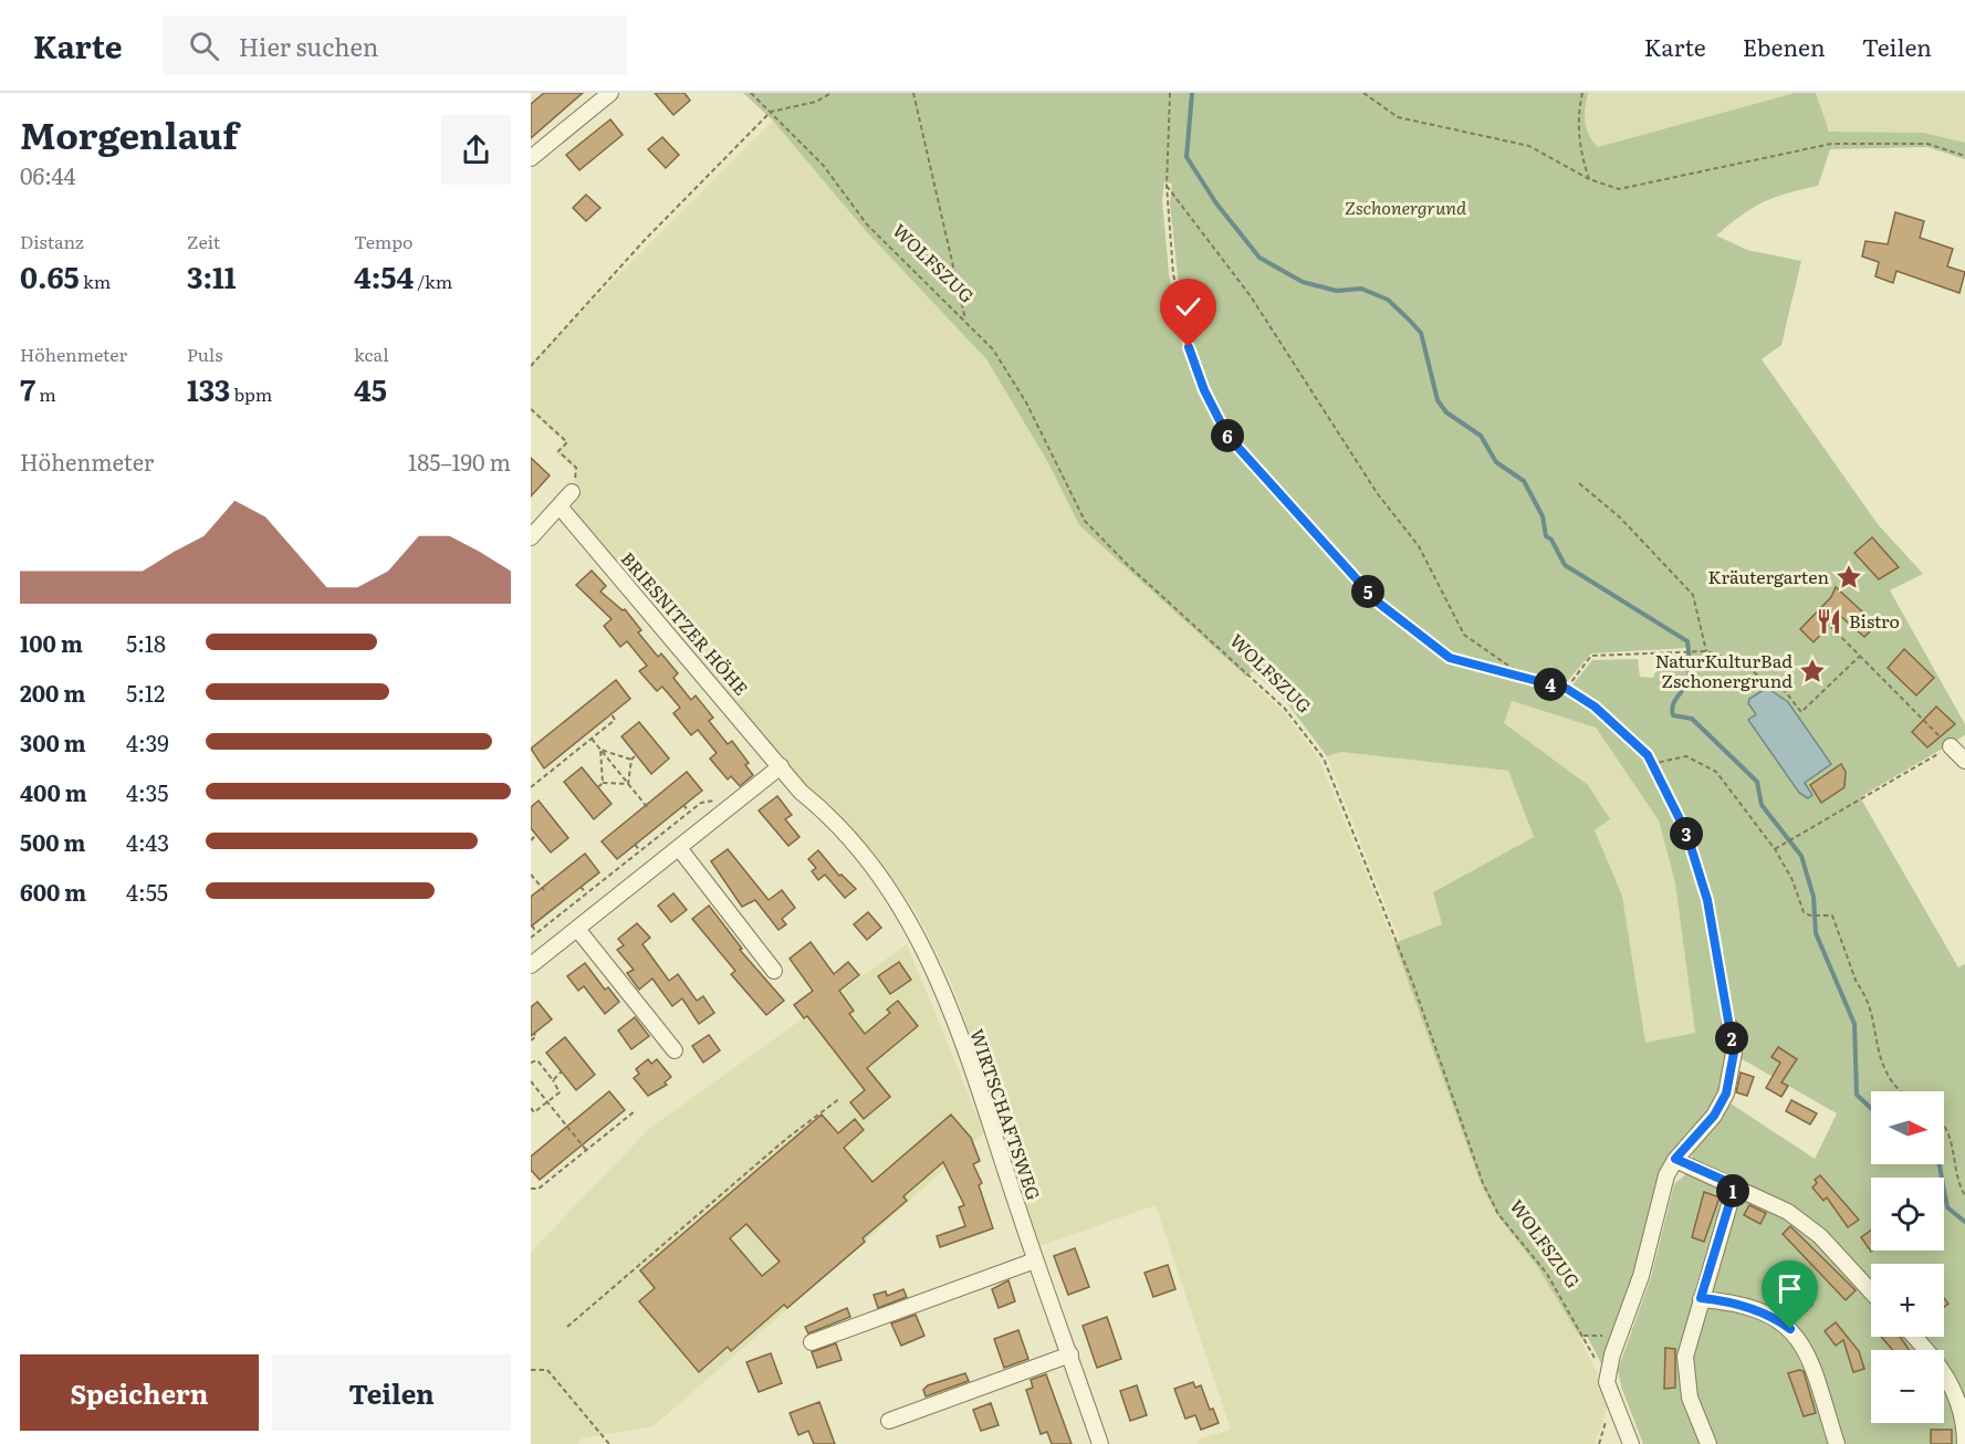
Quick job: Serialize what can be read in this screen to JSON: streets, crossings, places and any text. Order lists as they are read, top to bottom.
{
  "streets": {
    "street": ["BRIESNITZER HÖHE", "WIRTSCHAFTSWEG"],
    "path": ["WOLFSZUG"]
  },
  "crossings": [
    ["BRIESNITZER HÖHE", "WIRTSCHAFTSWEG"]
  ],
  "parks": ["Zschonergrund"],
  "places": {
    "place": ["Kräutergarten", "NaturKulturBad Zschonergrund"],
    "restaurant": ["Bistro"]
  },
  "north": "right",
  "page": {
    "header": "Karte",
    "search": "Hier suchen",
    "nav": ["Karte", "Ebenen", "Teilen"],
    "heading": ["Morgenlauf", "06:44"],
    "stats": [
      ["Distanz", "0.65 km"],
      ["Zeit", "3:11"],
      ["Tempo", "4:54 /km"],
      ["Höhenmeter", "7 m"],
      ["Puls", "133 bpm"],
      ["kcal", "45"]
    ],
    "pins": [
      "6",
      "5",
      "4",
      "3",
      "2",
      "1"
    ],
    "chart": ["Höhenmeter", "185–190 m"],
    "list": [
      {
        "name": "100 m",
        "note": "5:18"
      },
      {
        "name": "200 m",
        "note": "5:12"
      },
      {
        "name": "300 m",
        "note": "4:39"
      },
      {
        "name": "400 m",
        "note": "4:35"
      },
      {
        "name": "500 m",
        "note": "4:43"
      },
      {
        "name": "600 m",
        "note": "4:55"
      }
    ],
    "map_buttons": ["+", "−"],
    "buttons": ["Speichern", "Teilen"]
  }
}
